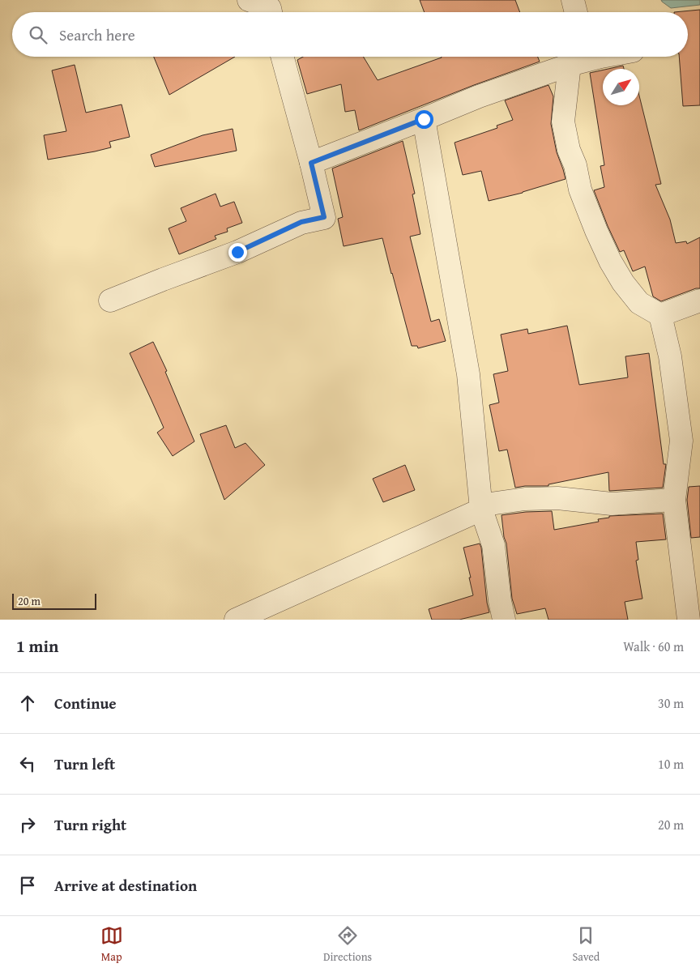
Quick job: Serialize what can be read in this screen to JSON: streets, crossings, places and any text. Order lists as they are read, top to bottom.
{
  "scale_bar": "20 m",
  "north": "top right",
  "page": {
    "search": "Search here",
    "scale": "20 m",
    "heading": ["1 min", "Walk · 60 m"],
    "list": [
      ["Continue", "30 m"],
      ["Turn left", "10 m"],
      ["Turn right", "20 m"],
      "Arrive at destination"
    ],
    "nav": ["Map", "Directions", "Saved"]
  }
}
